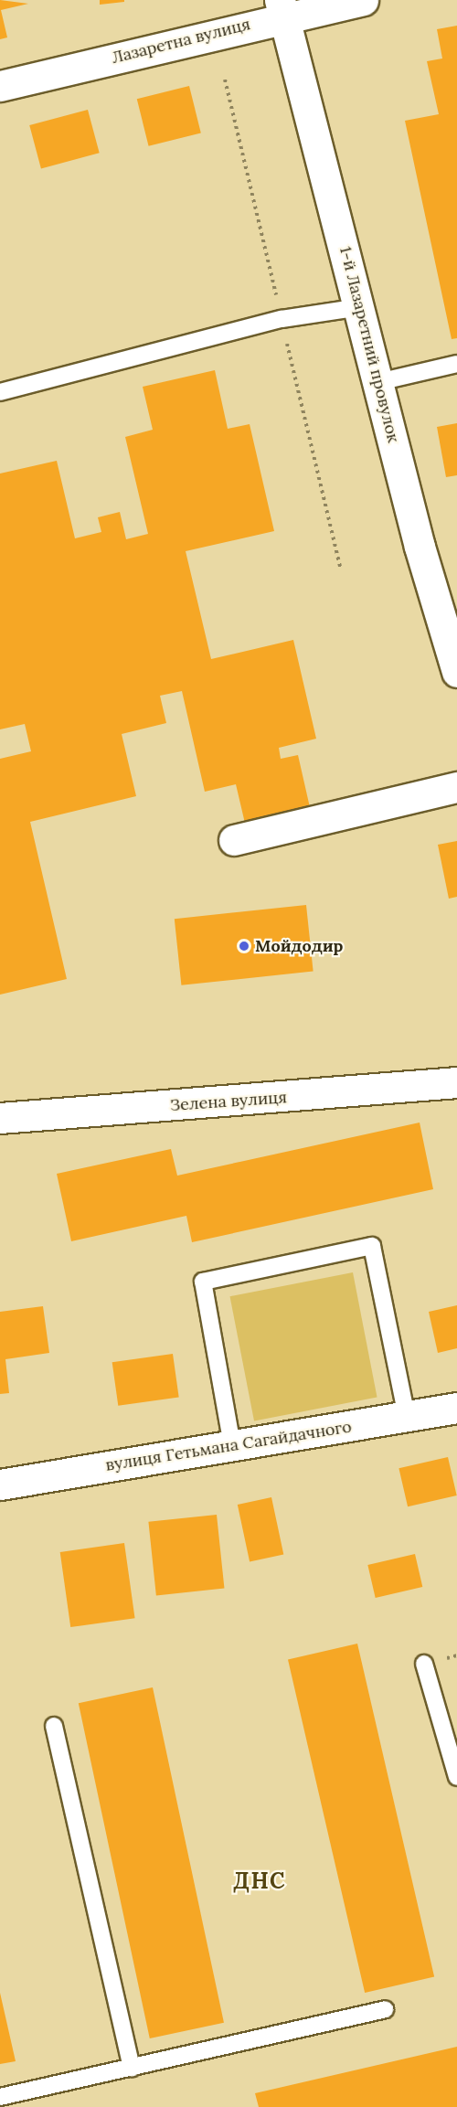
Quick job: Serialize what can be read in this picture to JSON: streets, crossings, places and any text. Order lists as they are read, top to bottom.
{
  "streets": {
    "street": [
      "Лазаретна вулиця",
      "1-й Лазаретний провулок",
      "Зелена вулиця",
      "вулиця Гетьмана Сагайдачного"
    ]
  },
  "crossings": [
    ["Лазаретна вулиця", "1-й Лазаретний провулок"]
  ],
  "districts": ["ДНС"],
  "places": ["Мойдодир"]
}
